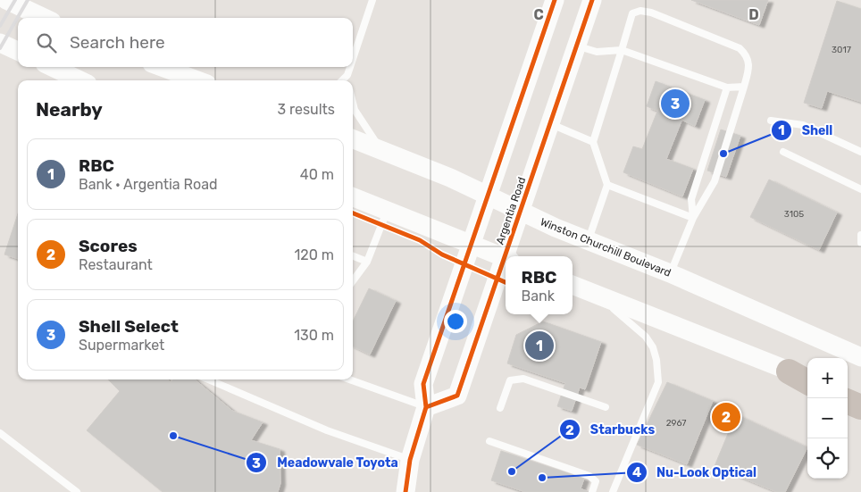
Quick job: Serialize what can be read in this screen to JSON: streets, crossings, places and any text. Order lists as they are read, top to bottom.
{
  "streets": {
    "main road": ["Argentia Road", "Winston Churchill Boulevard"]
  },
  "crossings": [
    ["Argentia Road", "Winston Churchill Boulevard"]
  ],
  "places": [
    "Shell",
    "Meadowvale Toyota",
    "Starbucks",
    "Nu-Look Optical"
  ],
  "house_numbers": ["3017", "3105", "2967"],
  "page": {
    "search": "Search here",
    "heading": ["Nearby", "3 results"],
    "pins": ["3", "1", "2"],
    "list": [
      {
        "mark": "1",
        "name": "RBC",
        "note": "Bank · Argentia Road",
        "value": "40 m"
      },
      {
        "mark": "2",
        "name": "Scores",
        "note": "Restaurant",
        "value": "120 m"
      },
      {
        "mark": "3",
        "name": "Shell Select",
        "note": "Supermarket",
        "value": "130 m"
      }
    ],
    "popup": ["RBC", "Bank"],
    "map_buttons": ["+", "−"]
  },
  "grid": {
    "columns": ["C", "D"]
  }
}
